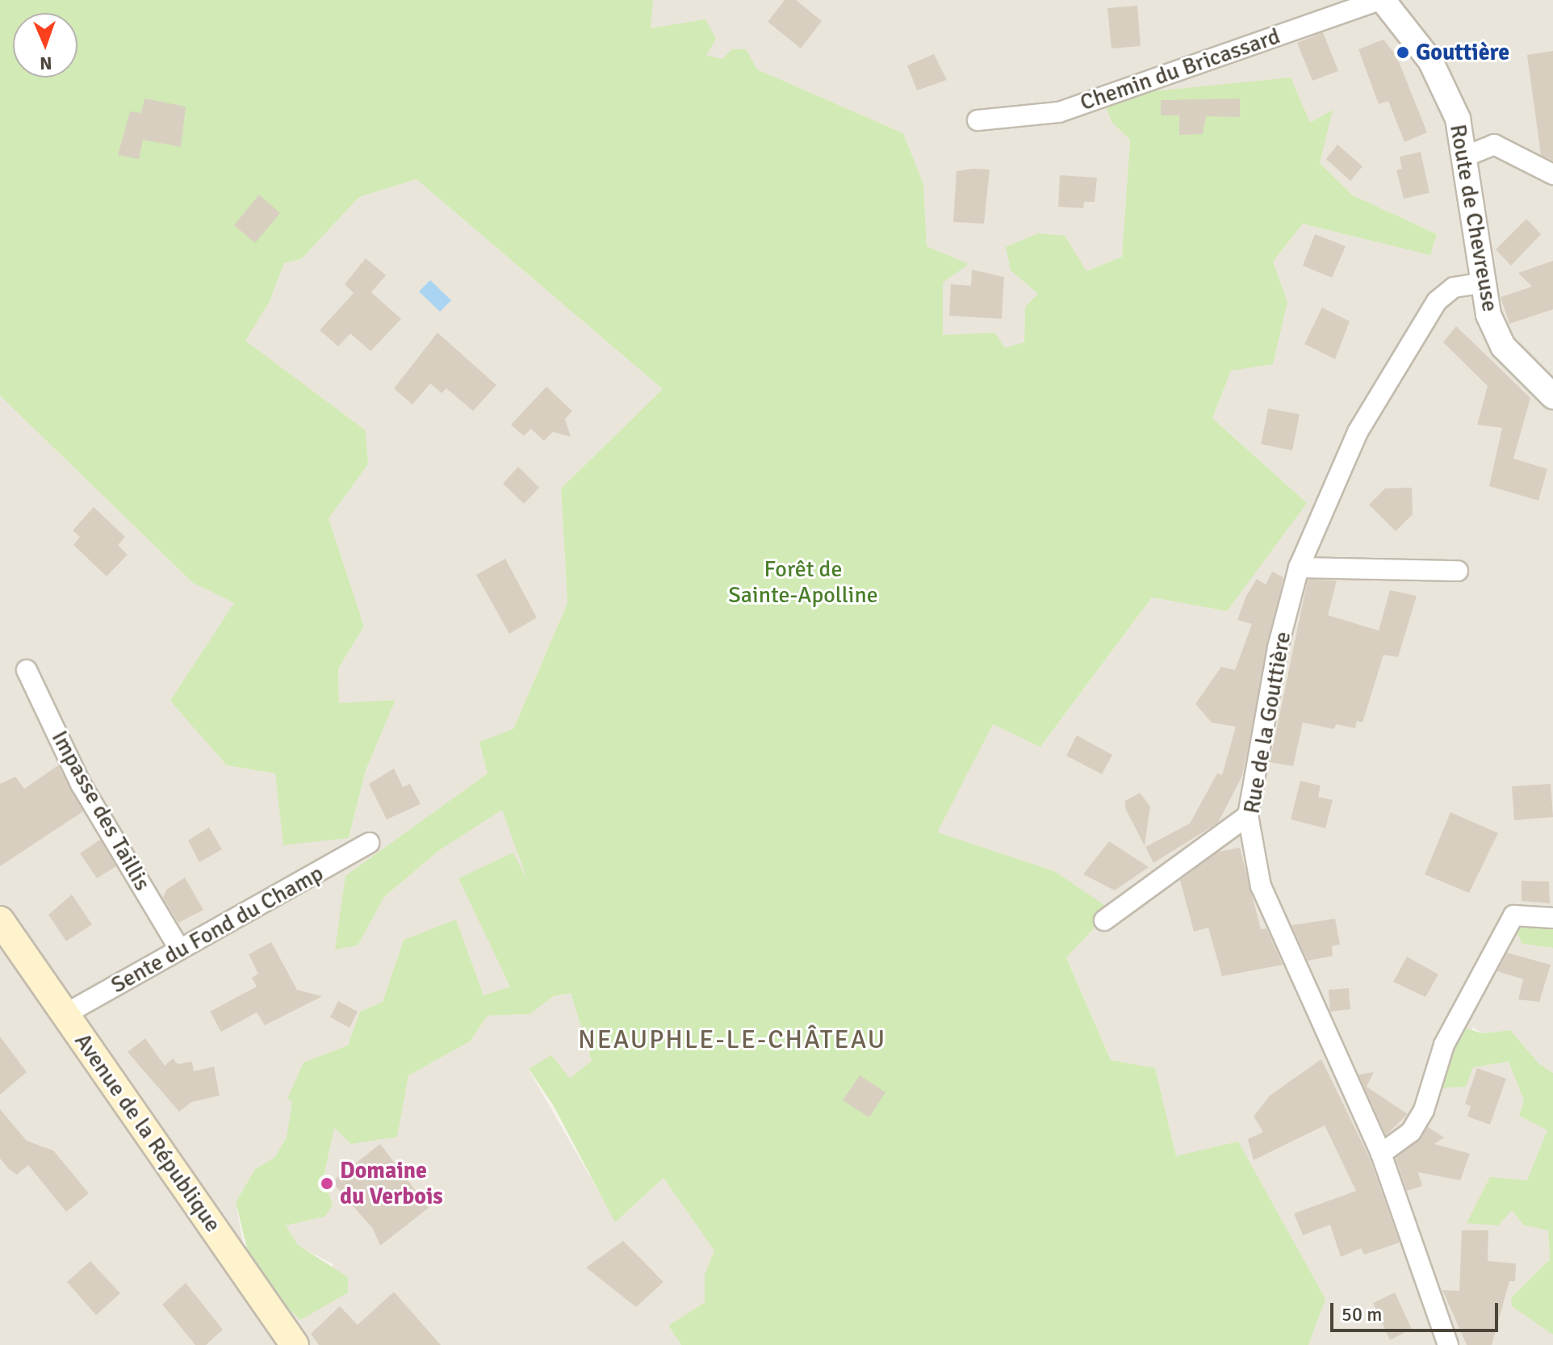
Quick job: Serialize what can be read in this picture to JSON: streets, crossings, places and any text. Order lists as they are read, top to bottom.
{
  "streets": {
    "main road": ["Avenue de la République"],
    "street": [
      "Chemin du Bricassard",
      "Route de Chevreuse",
      "Rue de la Gouttière",
      "Impasse des Taillis",
      "Sente du Fond du Champ"
    ]
  },
  "crossings": [
    ["Chemin du Bricassard", "Route de Chevreuse"],
    ["Route de Chevreuse", "Rue de la Gouttière"],
    ["Impasse des Taillis", "Sente du Fond du Champ"],
    ["Sente du Fond du Champ", "Avenue de la République"]
  ],
  "districts": ["NEAUPHLE-LE-CHÂTEAU"],
  "parks": ["Forêt de Sainte-Apolline"],
  "places": ["Gouttière", "Domaine du Verbois"],
  "scale_bar": "50 m",
  "north": "bottom"
}
